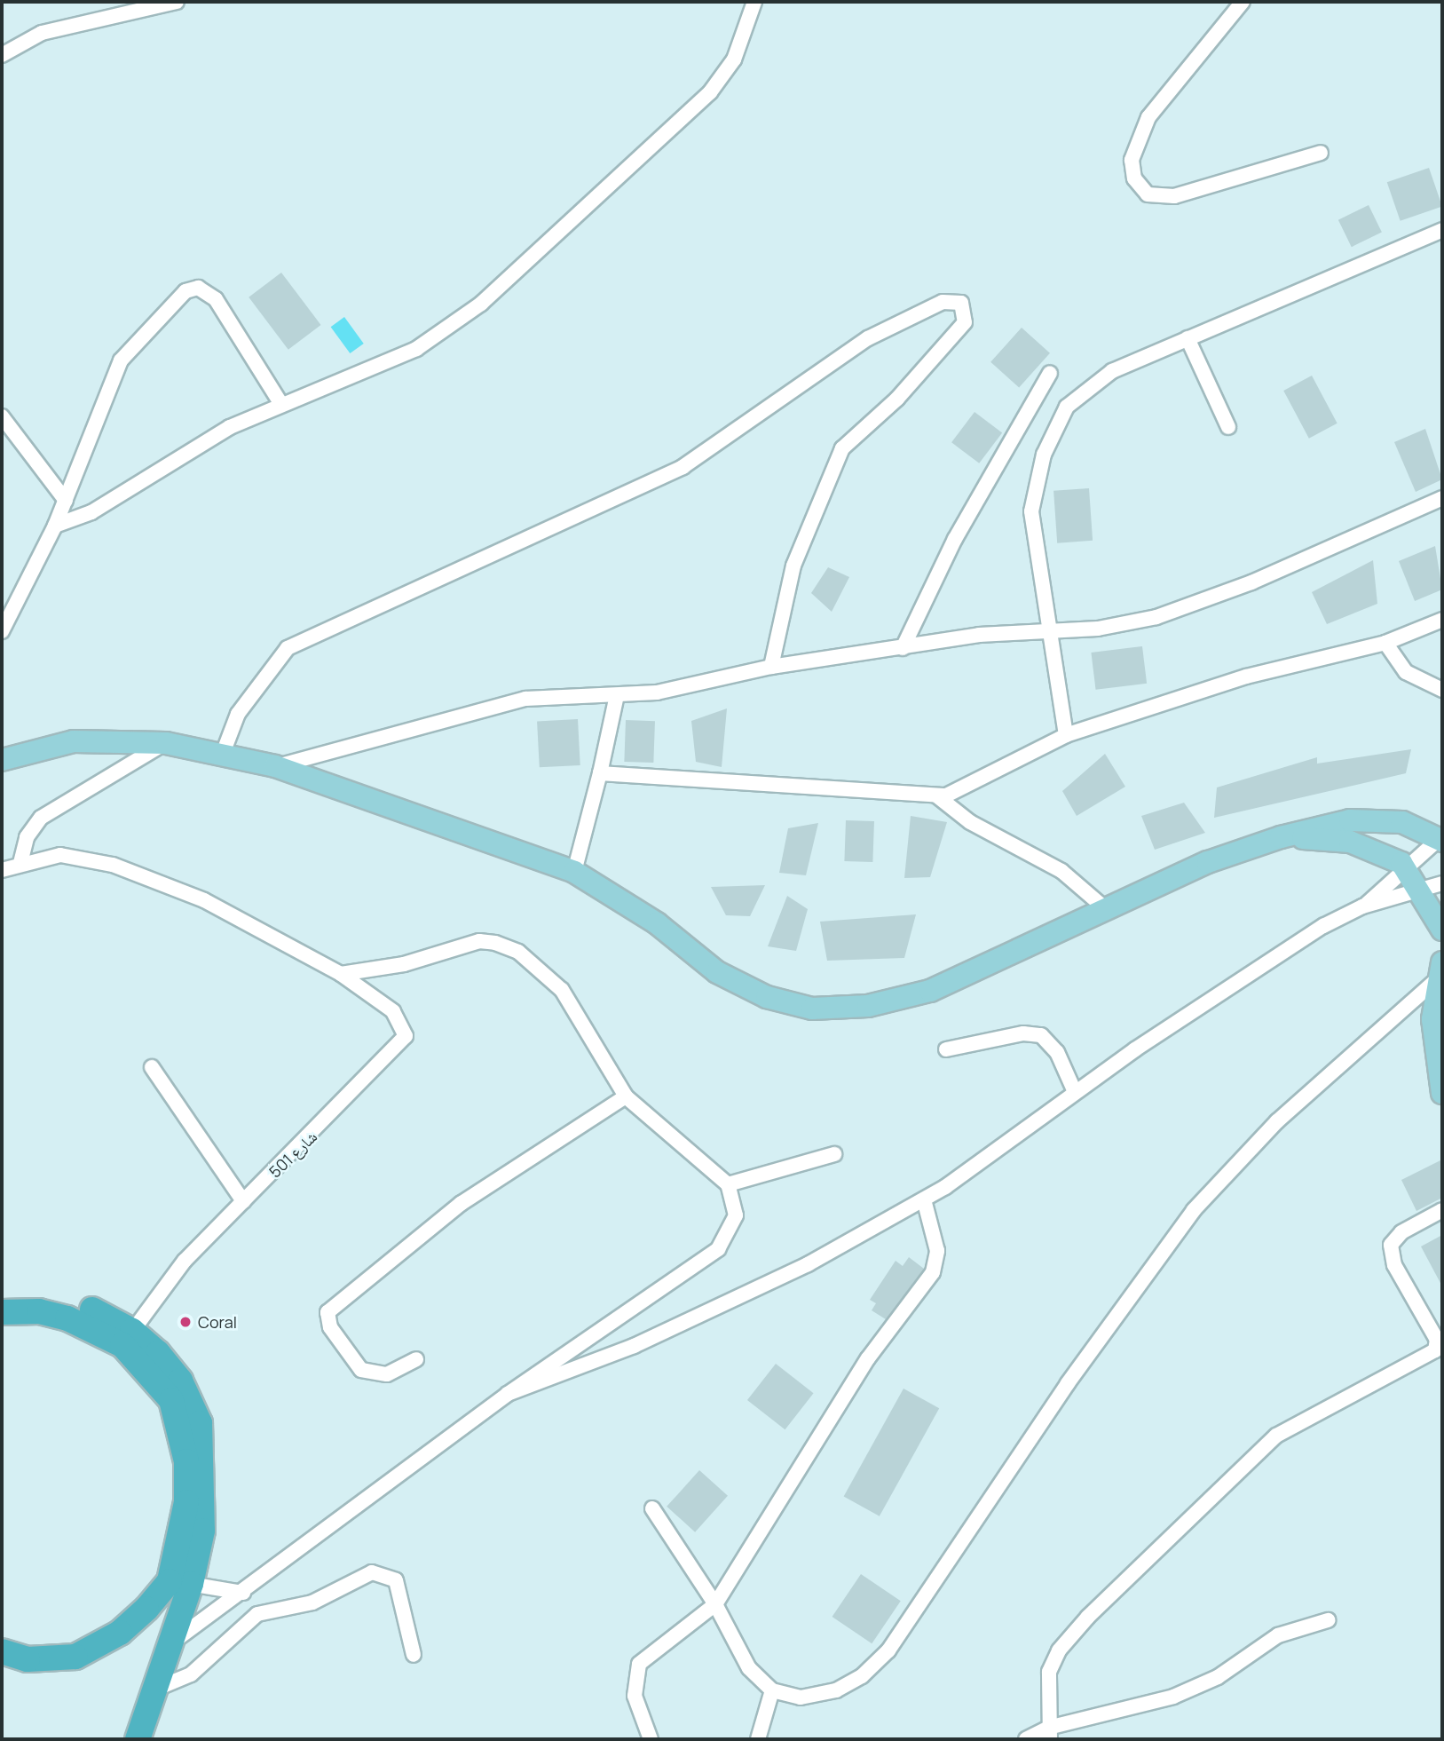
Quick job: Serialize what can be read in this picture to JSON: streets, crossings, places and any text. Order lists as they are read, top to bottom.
{
  "streets": {
    "street": ["شارع 501"]
  },
  "places": ["Coral"]
}
